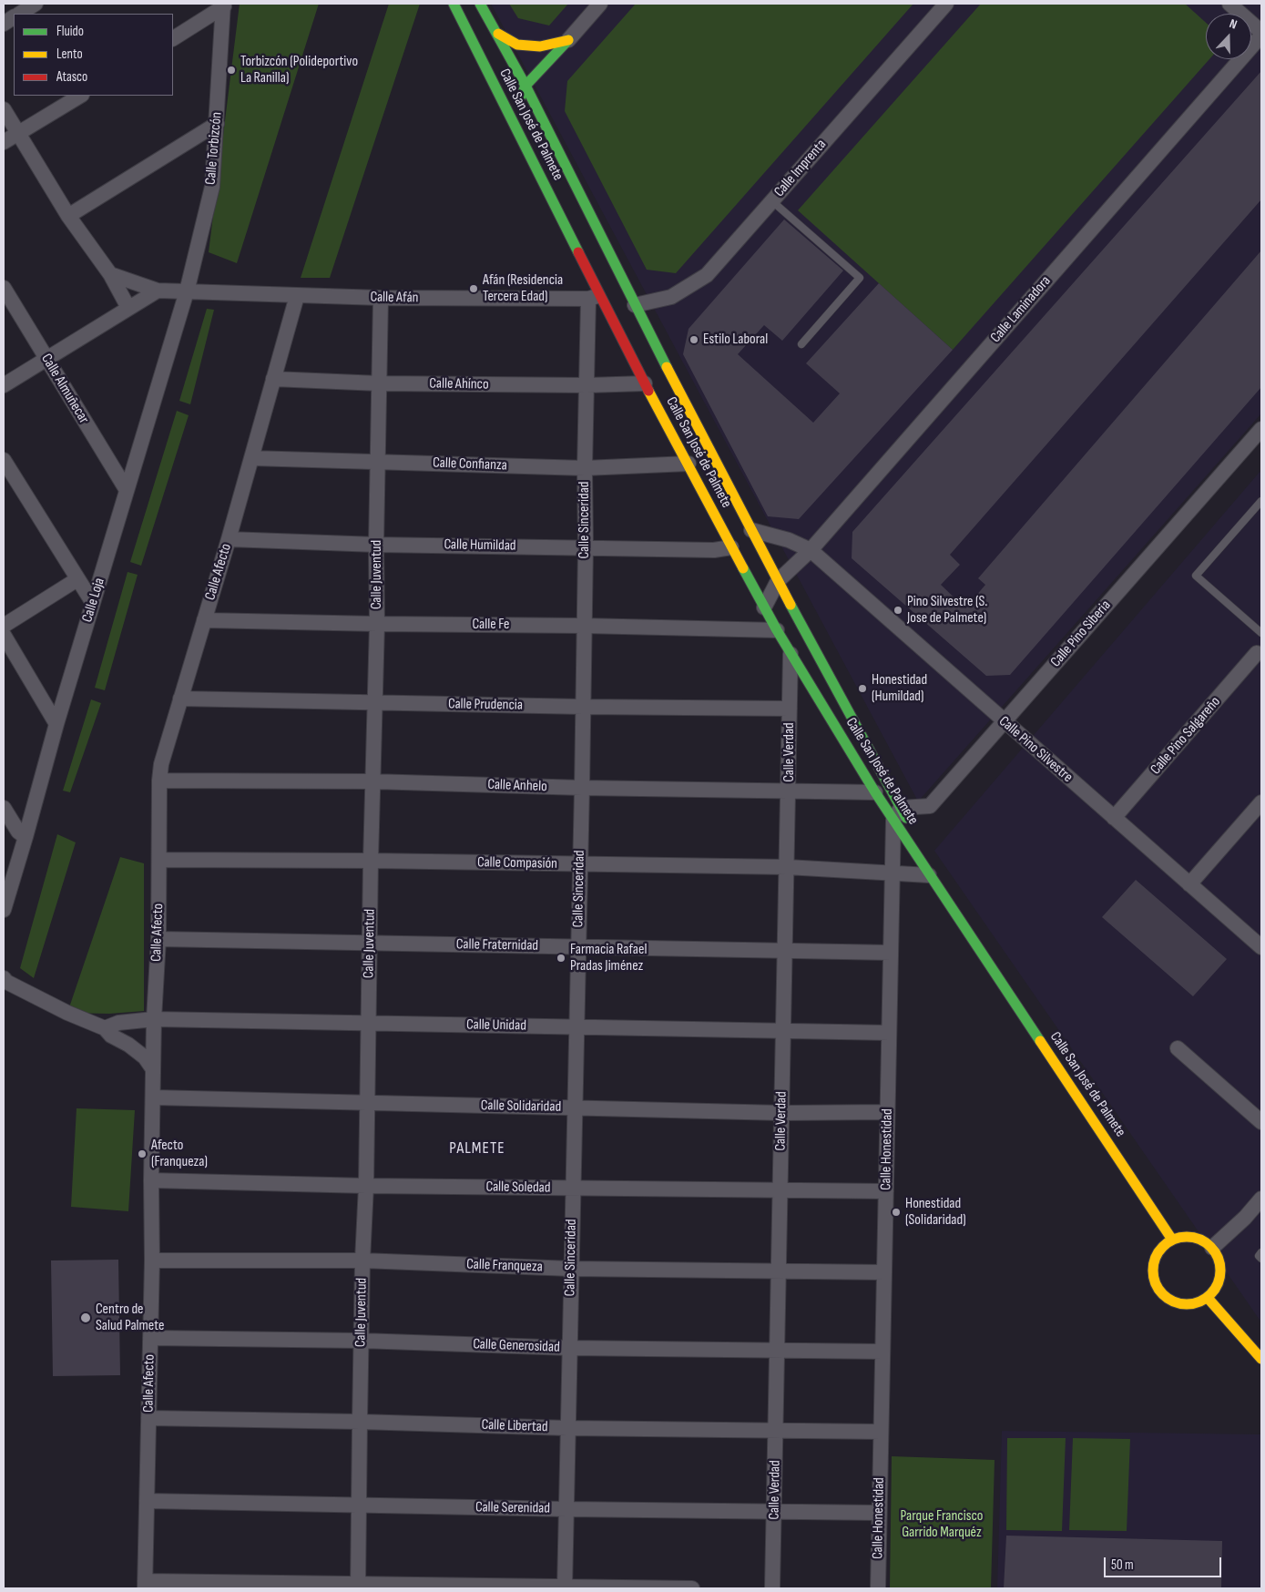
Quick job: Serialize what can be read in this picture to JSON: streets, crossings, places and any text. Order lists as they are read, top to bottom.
{
  "streets": {
    "street": [
      "Calle San José de Palmete",
      "Calle Torbizcón",
      "Calle Imprenta",
      "Calle Afán",
      "Calle Laminadora",
      "Calle Ahínco",
      "Calle Almuñecar",
      "Calle Confianza",
      "Calle Sinceridad",
      "Calle Humildad",
      "Calle Afecto",
      "Calle Juventud",
      "Calle Loja",
      "Calle Fe",
      "Calle Pino Siberia",
      "Calle Prudencia",
      "Calle Pino Salgareño",
      "Calle Pino Silvestre",
      "Calle Verdad",
      "Calle Anhelo",
      "Calle Compasión",
      "Calle Fraternidad",
      "Calle Unidad",
      "Calle Solidaridad",
      "Calle Honestidad",
      "Calle Soledad",
      "Calle Franqueza",
      "Calle Generosidad",
      "Calle Libertad",
      "Calle Serenidad"
    ]
  },
  "crossings": [
    ["Calle San José de Palmete", "Calle Imprenta"],
    ["Calle San José de Palmete", "Calle Afán"],
    ["Calle San José de Palmete", "Calle Laminadora"],
    ["Calle San José de Palmete", "Calle Ahínco"],
    ["Calle San José de Palmete", "Calle Confianza"],
    ["Calle San José de Palmete", "Calle Sinceridad"],
    ["Calle San José de Palmete", "Calle Humildad"],
    ["Calle San José de Palmete", "Calle Fe"],
    ["Calle San José de Palmete", "Calle Pino Siberia"],
    ["Calle San José de Palmete", "Calle Pino Silvestre"],
    ["Calle San José de Palmete", "Calle Verdad"],
    ["Calle San José de Palmete", "Calle Anhelo"],
    ["Calle San José de Palmete", "Calle Compasión"],
    ["Calle San José de Palmete", "Calle Honestidad"],
    ["Calle Torbizcón", "Calle Afán"],
    ["Calle Torbizcón", "Calle Loja"],
    ["Calle Afán", "Calle Sinceridad"],
    ["Calle Afán", "Calle Afecto"],
    ["Calle Afán", "Calle Juventud"],
    ["Calle Afán", "Calle Loja"],
    ["Calle Laminadora", "Calle Pino Silvestre"],
    ["Calle Ahínco", "Calle Sinceridad"],
    ["Calle Ahínco", "Calle Afecto"],
    ["Calle Ahínco", "Calle Juventud"],
    ["Calle Almuñecar", "Calle Loja"],
    ["Calle Confianza", "Calle Sinceridad"],
    ["Calle Confianza", "Calle Afecto"],
    ["Calle Confianza", "Calle Juventud"],
    ["Calle Sinceridad", "Calle Humildad"],
    ["Calle Sinceridad", "Calle Fe"],
    ["Calle Sinceridad", "Calle Prudencia"],
    ["Calle Sinceridad", "Calle Anhelo"],
    ["Calle Sinceridad", "Calle Compasión"],
    ["Calle Sinceridad", "Calle Fraternidad"],
    ["Calle Sinceridad", "Calle Unidad"],
    ["Calle Sinceridad", "Calle Solidaridad"],
    ["Calle Sinceridad", "Calle Soledad"],
    ["Calle Sinceridad", "Calle Franqueza"],
    ["Calle Sinceridad", "Calle Generosidad"],
    ["Calle Sinceridad", "Calle Libertad"],
    ["Calle Sinceridad", "Calle Serenidad"],
    ["Calle Humildad", "Calle Afecto"],
    ["Calle Humildad", "Calle Juventud"],
    ["Calle Afecto", "Calle Fe"],
    ["Calle Afecto", "Calle Prudencia"],
    ["Calle Afecto", "Calle Anhelo"],
    ["Calle Afecto", "Calle Compasión"],
    ["Calle Afecto", "Calle Fraternidad"],
    ["Calle Afecto", "Calle Unidad"],
    ["Calle Afecto", "Calle Solidaridad"],
    ["Calle Afecto", "Calle Soledad"],
    ["Calle Afecto", "Calle Franqueza"],
    ["Calle Afecto", "Calle Generosidad"],
    ["Calle Afecto", "Calle Libertad"],
    ["Calle Afecto", "Calle Serenidad"],
    ["Calle Juventud", "Calle Fe"],
    ["Calle Juventud", "Calle Prudencia"],
    ["Calle Juventud", "Calle Anhelo"],
    ["Calle Juventud", "Calle Compasión"],
    ["Calle Juventud", "Calle Fraternidad"],
    ["Calle Juventud", "Calle Unidad"],
    ["Calle Juventud", "Calle Solidaridad"],
    ["Calle Juventud", "Calle Soledad"],
    ["Calle Juventud", "Calle Franqueza"],
    ["Calle Juventud", "Calle Generosidad"],
    ["Calle Juventud", "Calle Libertad"],
    ["Calle Juventud", "Calle Serenidad"],
    ["Calle Pino Siberia", "Calle Pino Silvestre"],
    ["Calle Pino Siberia", "Calle Honestidad"],
    ["Calle Prudencia", "Calle Verdad"],
    ["Calle Pino Salgareño", "Calle Pino Silvestre"],
    ["Calle Verdad", "Calle Anhelo"],
    ["Calle Verdad", "Calle Compasión"],
    ["Calle Verdad", "Calle Fraternidad"],
    ["Calle Verdad", "Calle Unidad"],
    ["Calle Verdad", "Calle Solidaridad"],
    ["Calle Verdad", "Calle Soledad"],
    ["Calle Verdad", "Calle Franqueza"],
    ["Calle Verdad", "Calle Generosidad"],
    ["Calle Verdad", "Calle Libertad"],
    ["Calle Verdad", "Calle Serenidad"],
    ["Calle Compasión", "Calle Honestidad"],
    ["Calle Fraternidad", "Calle Honestidad"],
    ["Calle Unidad", "Calle Honestidad"],
    ["Calle Solidaridad", "Calle Honestidad"],
    ["Calle Honestidad", "Calle Soledad"],
    ["Calle Honestidad", "Calle Franqueza"],
    ["Calle Honestidad", "Calle Generosidad"],
    ["Calle Honestidad", "Calle Libertad"],
    ["Calle Honestidad", "Calle Serenidad"]
  ],
  "districts": ["PALMETE"],
  "parks": ["Parque Francisco Garrido Marquéz"],
  "places": [
    "Torbizcón (Polideportivo La Ranilla)",
    "Afán (Residencia Tercera Edad)",
    "Estilo Laboral",
    "Pino Silvestre (S. Jose de Palmete)",
    "Honestidad (Humildad)",
    "Farmacia Rafael Pradas Jiménez",
    "Afecto (Franqueza)",
    "Honestidad (Solidaridad)",
    "Centro de Salud Palmete"
  ],
  "legend": ["Fluido", "Lento", "Atasco"],
  "scale_bar": "50 m",
  "north": "top"
}
